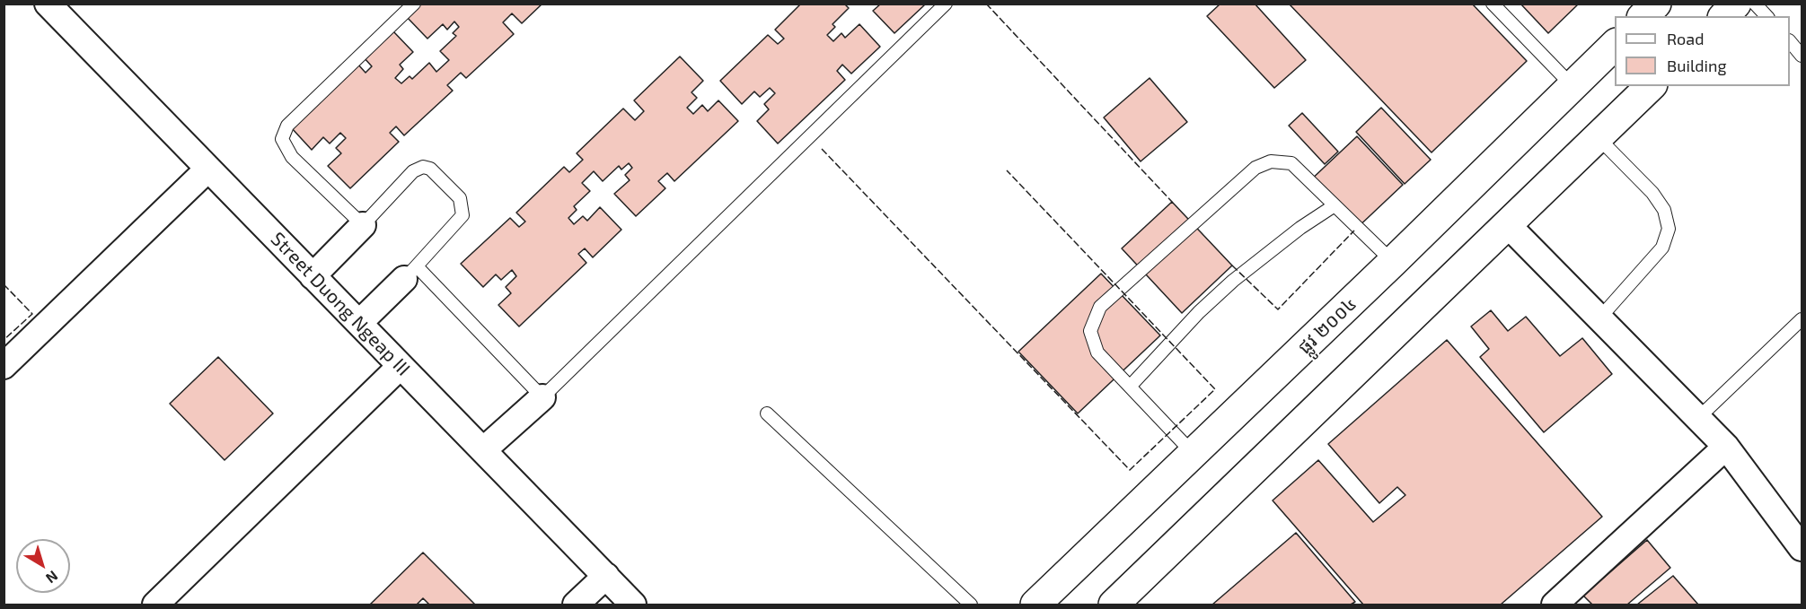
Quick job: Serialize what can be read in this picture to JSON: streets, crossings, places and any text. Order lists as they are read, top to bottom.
{
  "streets": {
    "main road": ["ផ្លូវ ២០០៤"],
    "street": ["Street Duong Ngeap III"]
  },
  "legend": ["Road", "Building"],
  "north": "bottom right"
}
